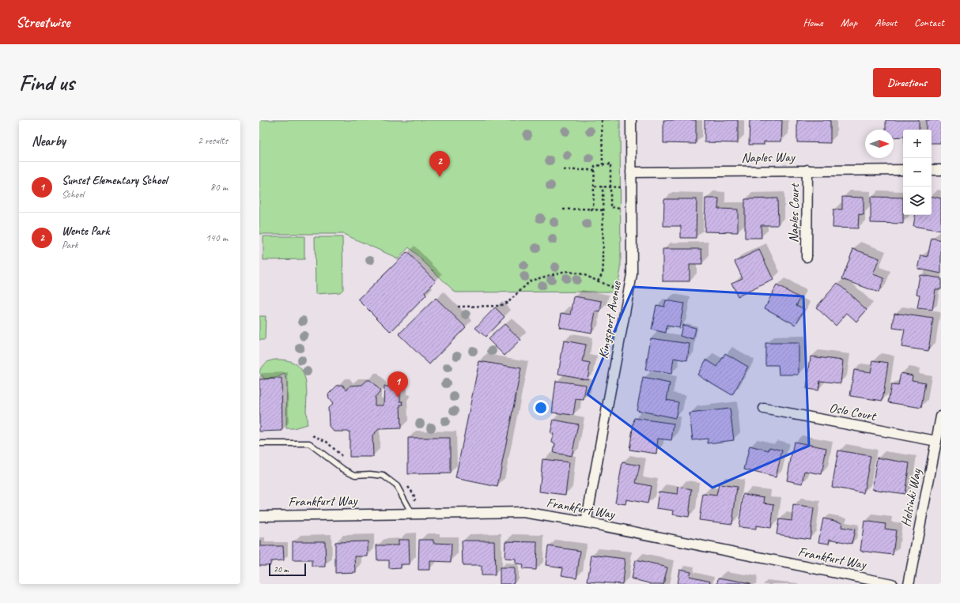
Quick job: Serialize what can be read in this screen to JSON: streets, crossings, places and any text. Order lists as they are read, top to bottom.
{
  "streets": {
    "street": [
      "Naples Way",
      "Naples Court",
      "Kingsport Avenue",
      "Oslo Court",
      "Helsinki Way",
      "Frankfurt Way"
    ]
  },
  "crossings": [
    ["Naples Way", "Naples Court"],
    ["Naples Way", "Kingsport Avenue"],
    ["Kingsport Avenue", "Frankfurt Way"],
    ["Oslo Court", "Helsinki Way"]
  ],
  "scale_bar": "20 m",
  "north": "right",
  "page": {
    "header": "Streetwise",
    "nav": [
      "Home",
      "Map",
      "About",
      "Contact"
    ],
    "buttons": "Directions",
    "title": "Find us",
    "heading": ["Nearby", "2 results"],
    "map_buttons": ["+", "−"],
    "pins": ["2", "1"],
    "list": [
      {
        "mark": "1",
        "name": "Sunset Elementary School",
        "note": "School",
        "value": "80 m"
      },
      {
        "mark": "2",
        "name": "Wente Park",
        "note": "Park",
        "value": "140 m"
      }
    ],
    "scale": "20 m"
  }
}
